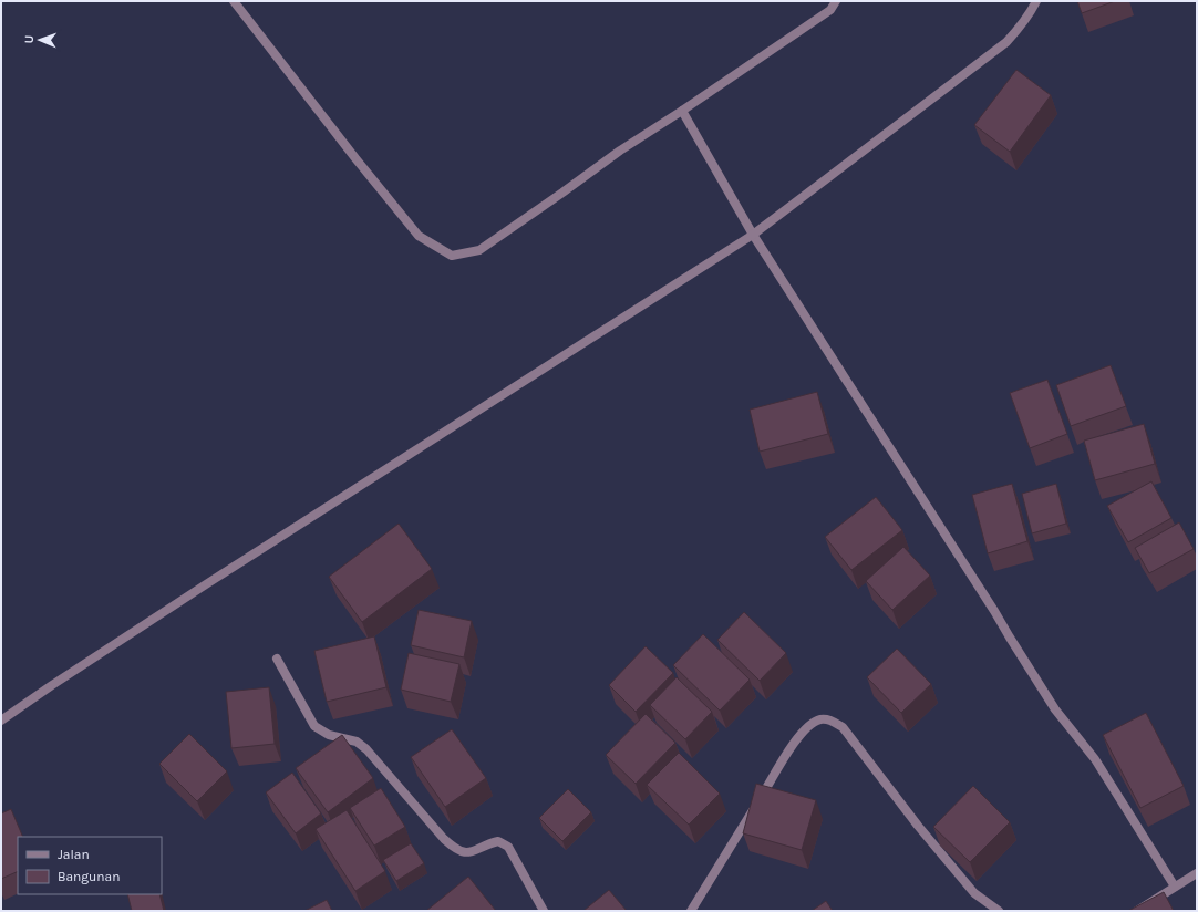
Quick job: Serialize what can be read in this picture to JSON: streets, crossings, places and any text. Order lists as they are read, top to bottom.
{
  "legend": ["Jalan", "Bangunan"],
  "north": "left"
}
